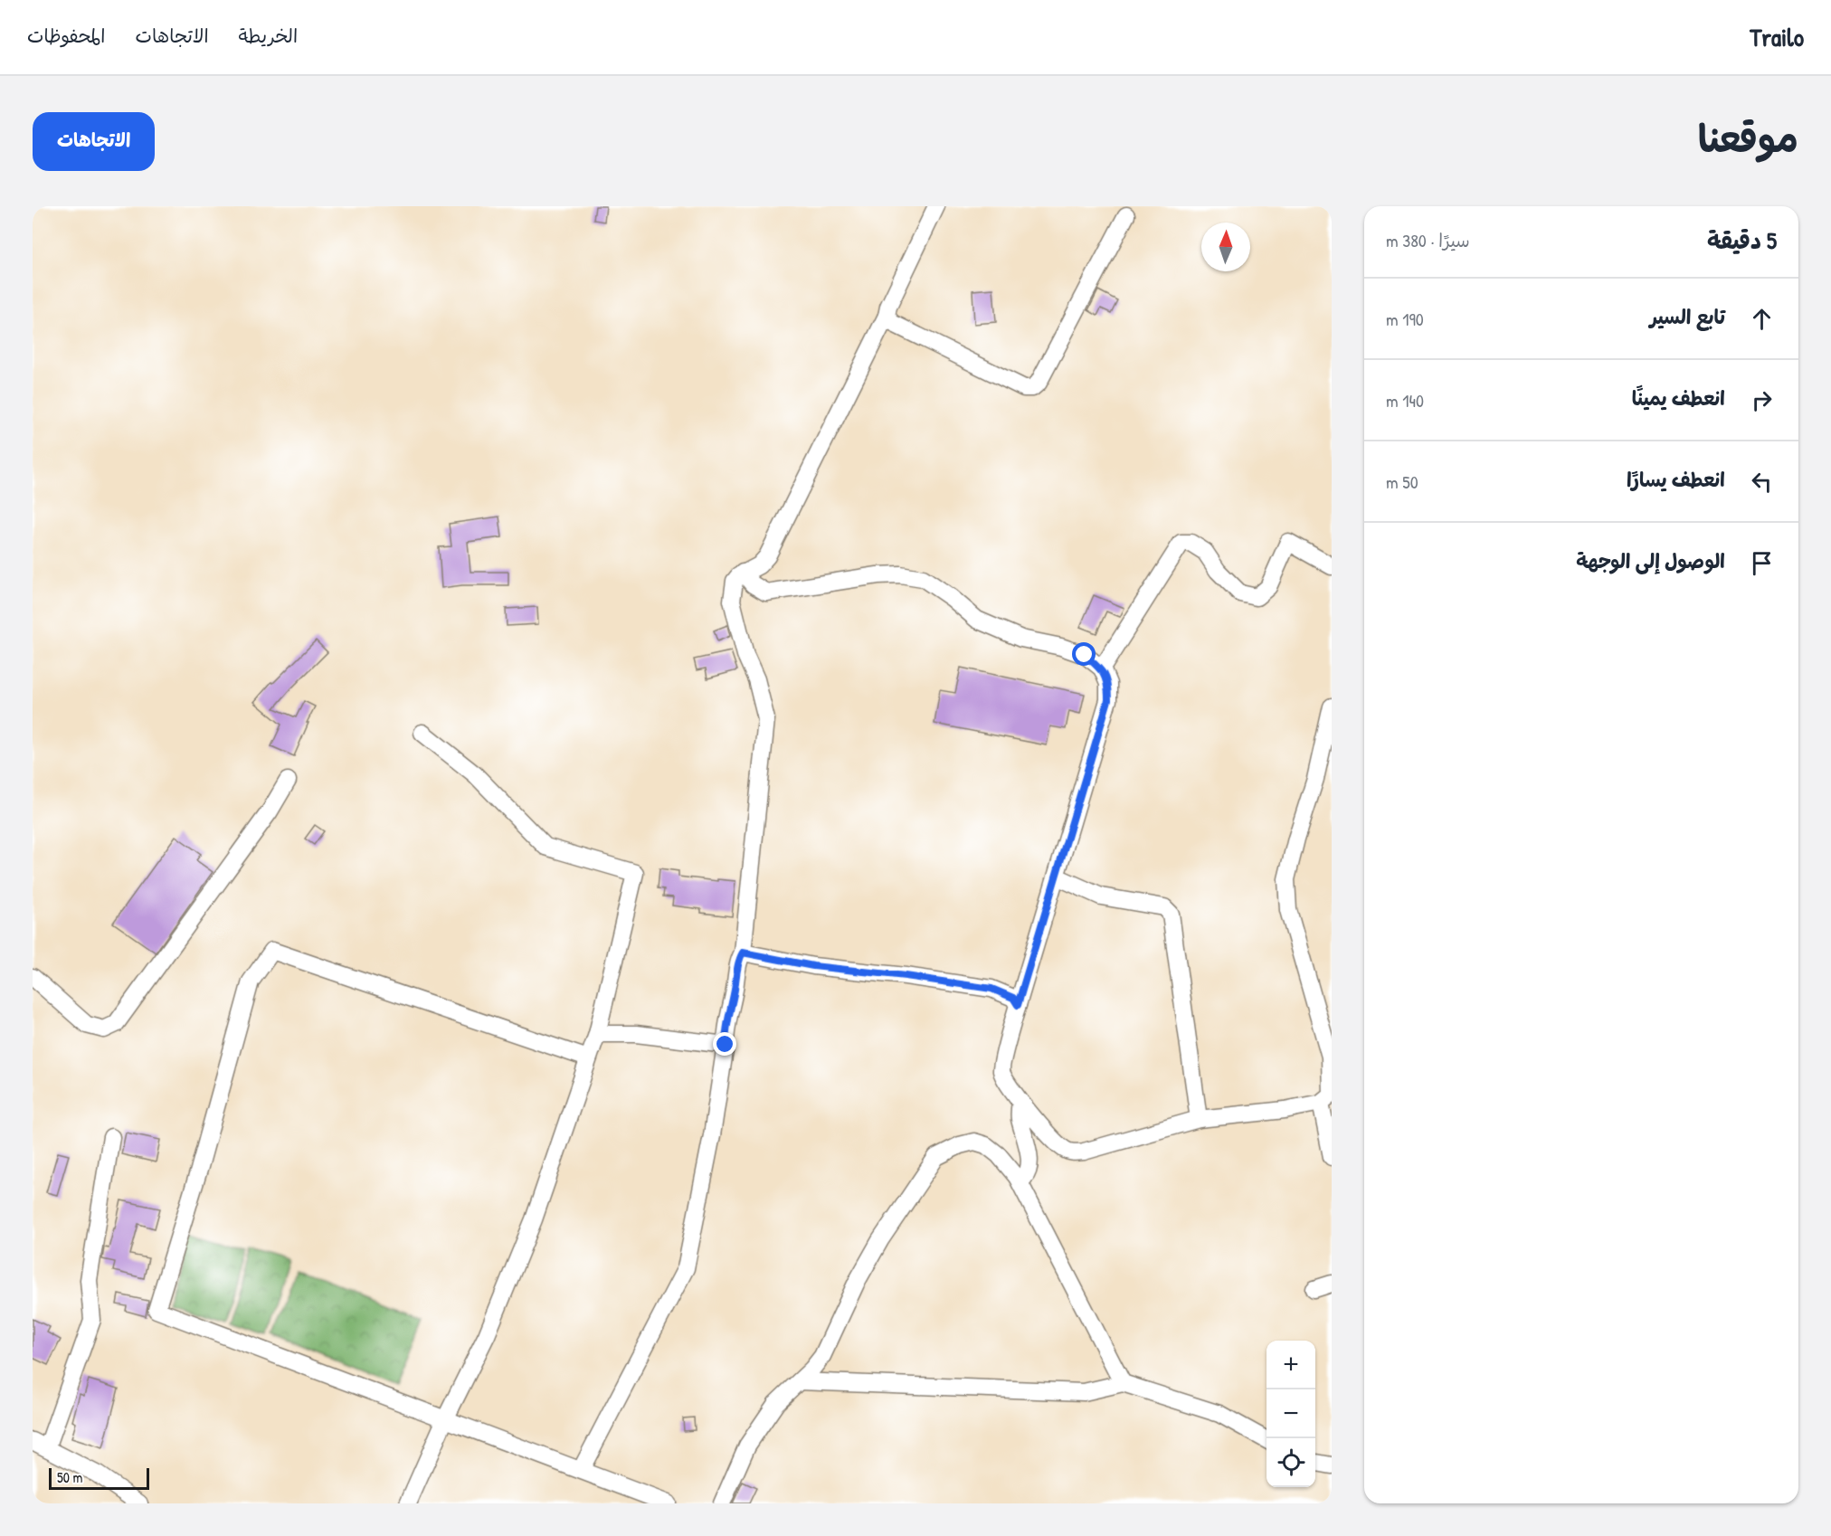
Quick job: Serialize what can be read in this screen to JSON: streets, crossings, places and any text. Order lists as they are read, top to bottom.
{
  "scale_bar": "50 m",
  "north": "top",
  "page": {
    "header": "Trailo",
    "nav": ["الخريطة", "الاتجاهات", "المحفوظات"],
    "title": "موقعنا",
    "buttons": "الاتجاهات",
    "heading": ["5 دقيقة", "سيرًا · 380 m"],
    "list": [
      ["تابع السير", "190 m"],
      ["انعطف يمينًا", "140 m"],
      ["انعطف يسارًا", "50 m"],
      "الوصول إلى الوجهة"
    ],
    "map_buttons": ["+", "−"],
    "scale": "50 m"
  }
}
